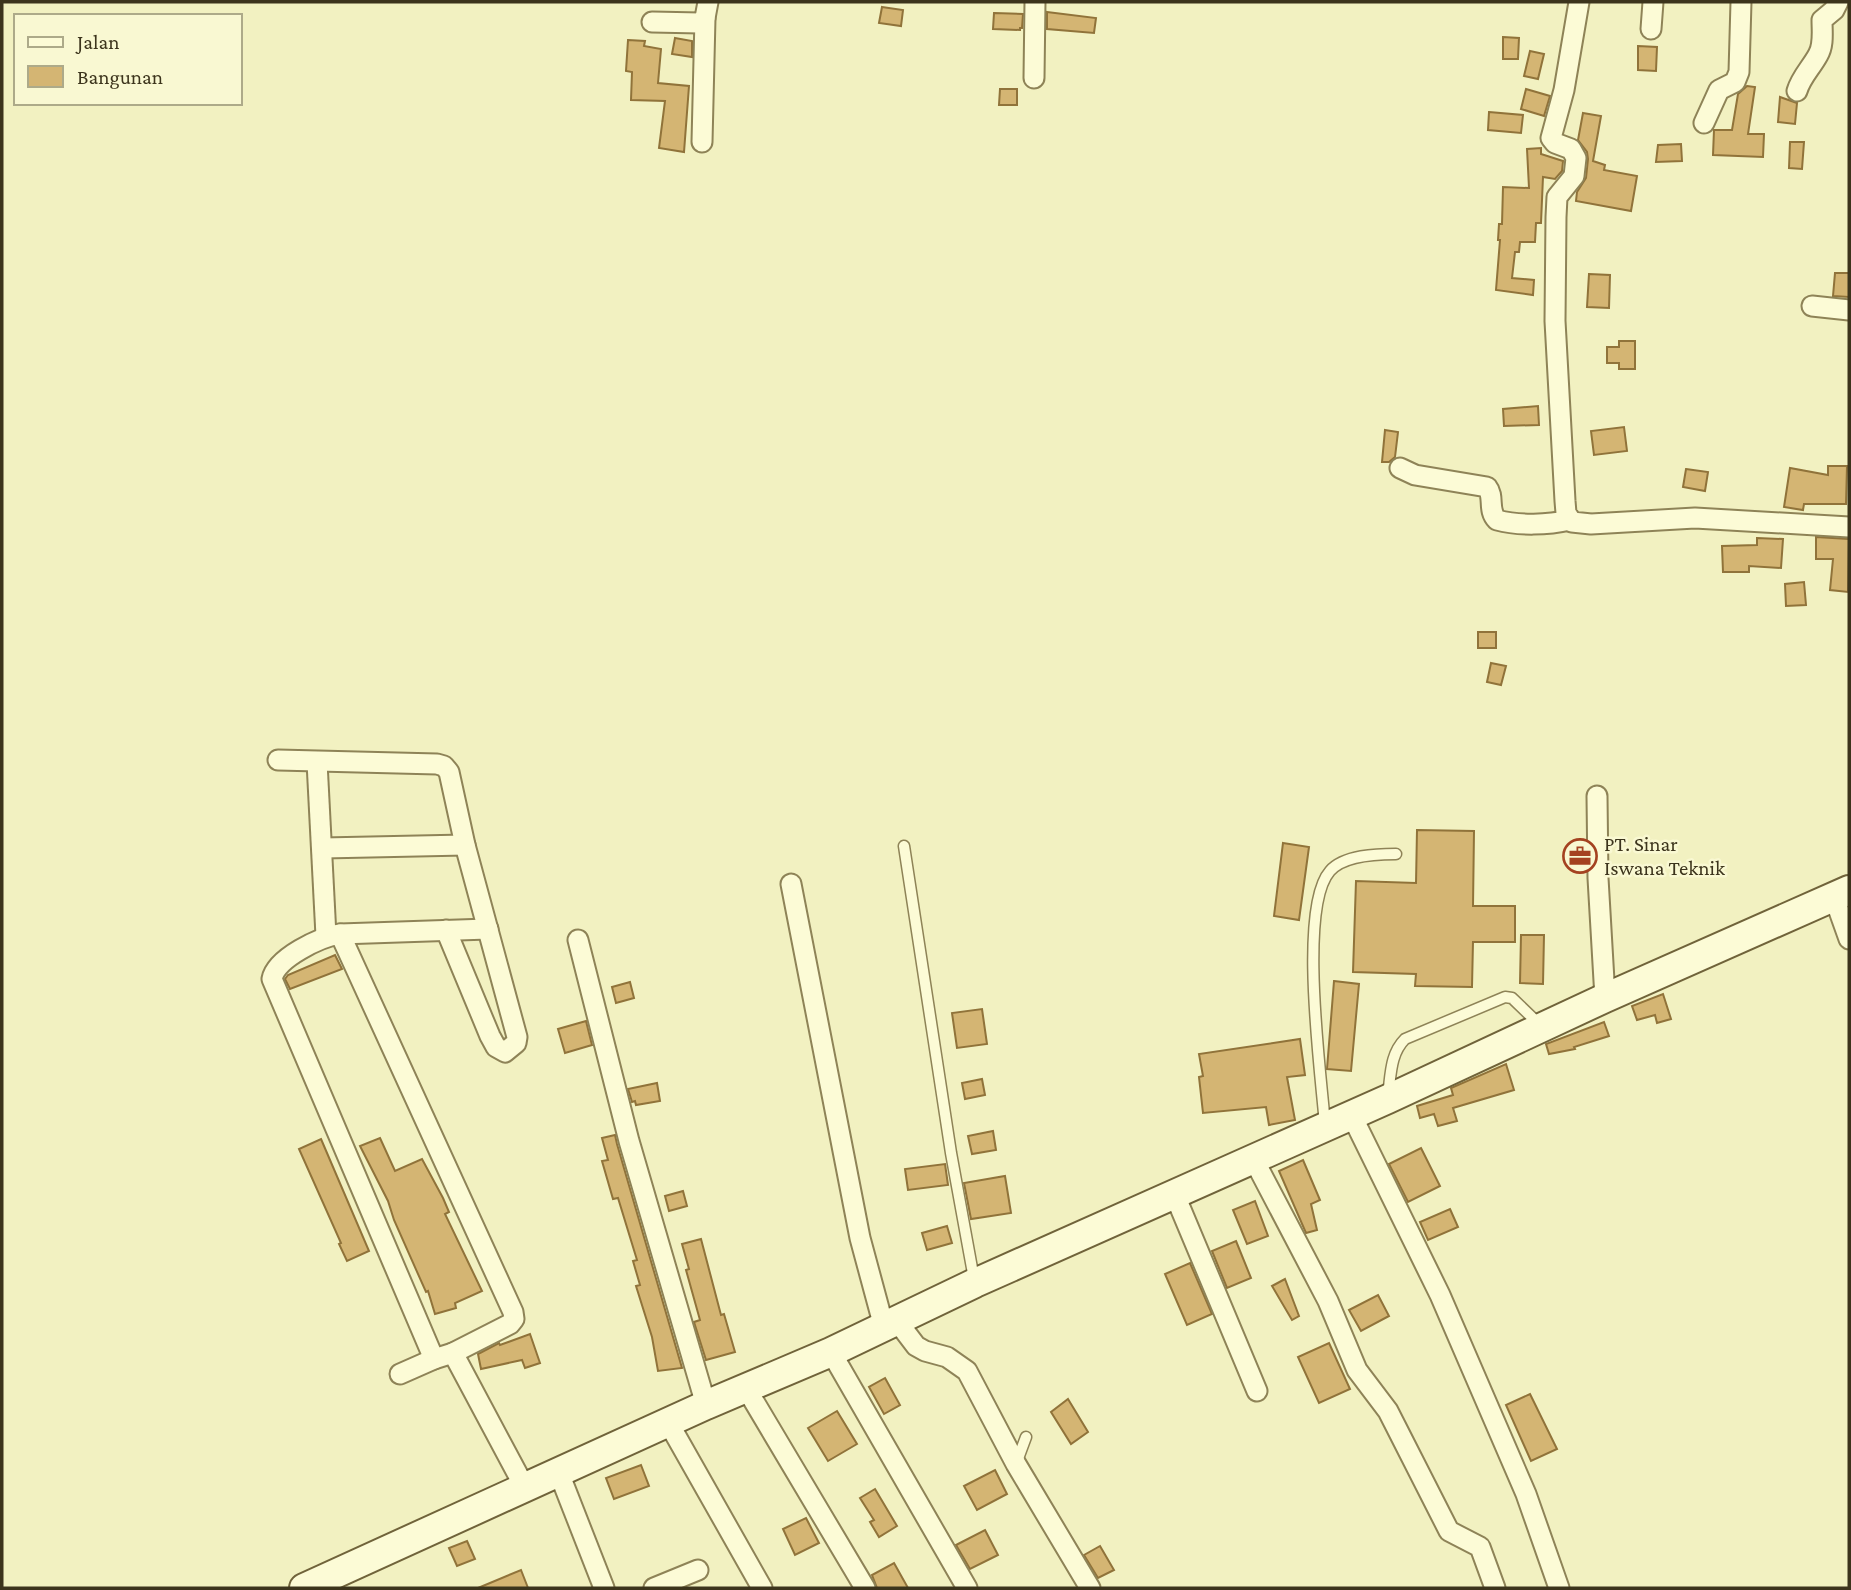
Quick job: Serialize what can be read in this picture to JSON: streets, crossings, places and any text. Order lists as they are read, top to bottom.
{
  "places": {
    "office": ["PT. Sinar Iswana Teknik"]
  },
  "legend": ["Jalan", "Bangunan"]
}
